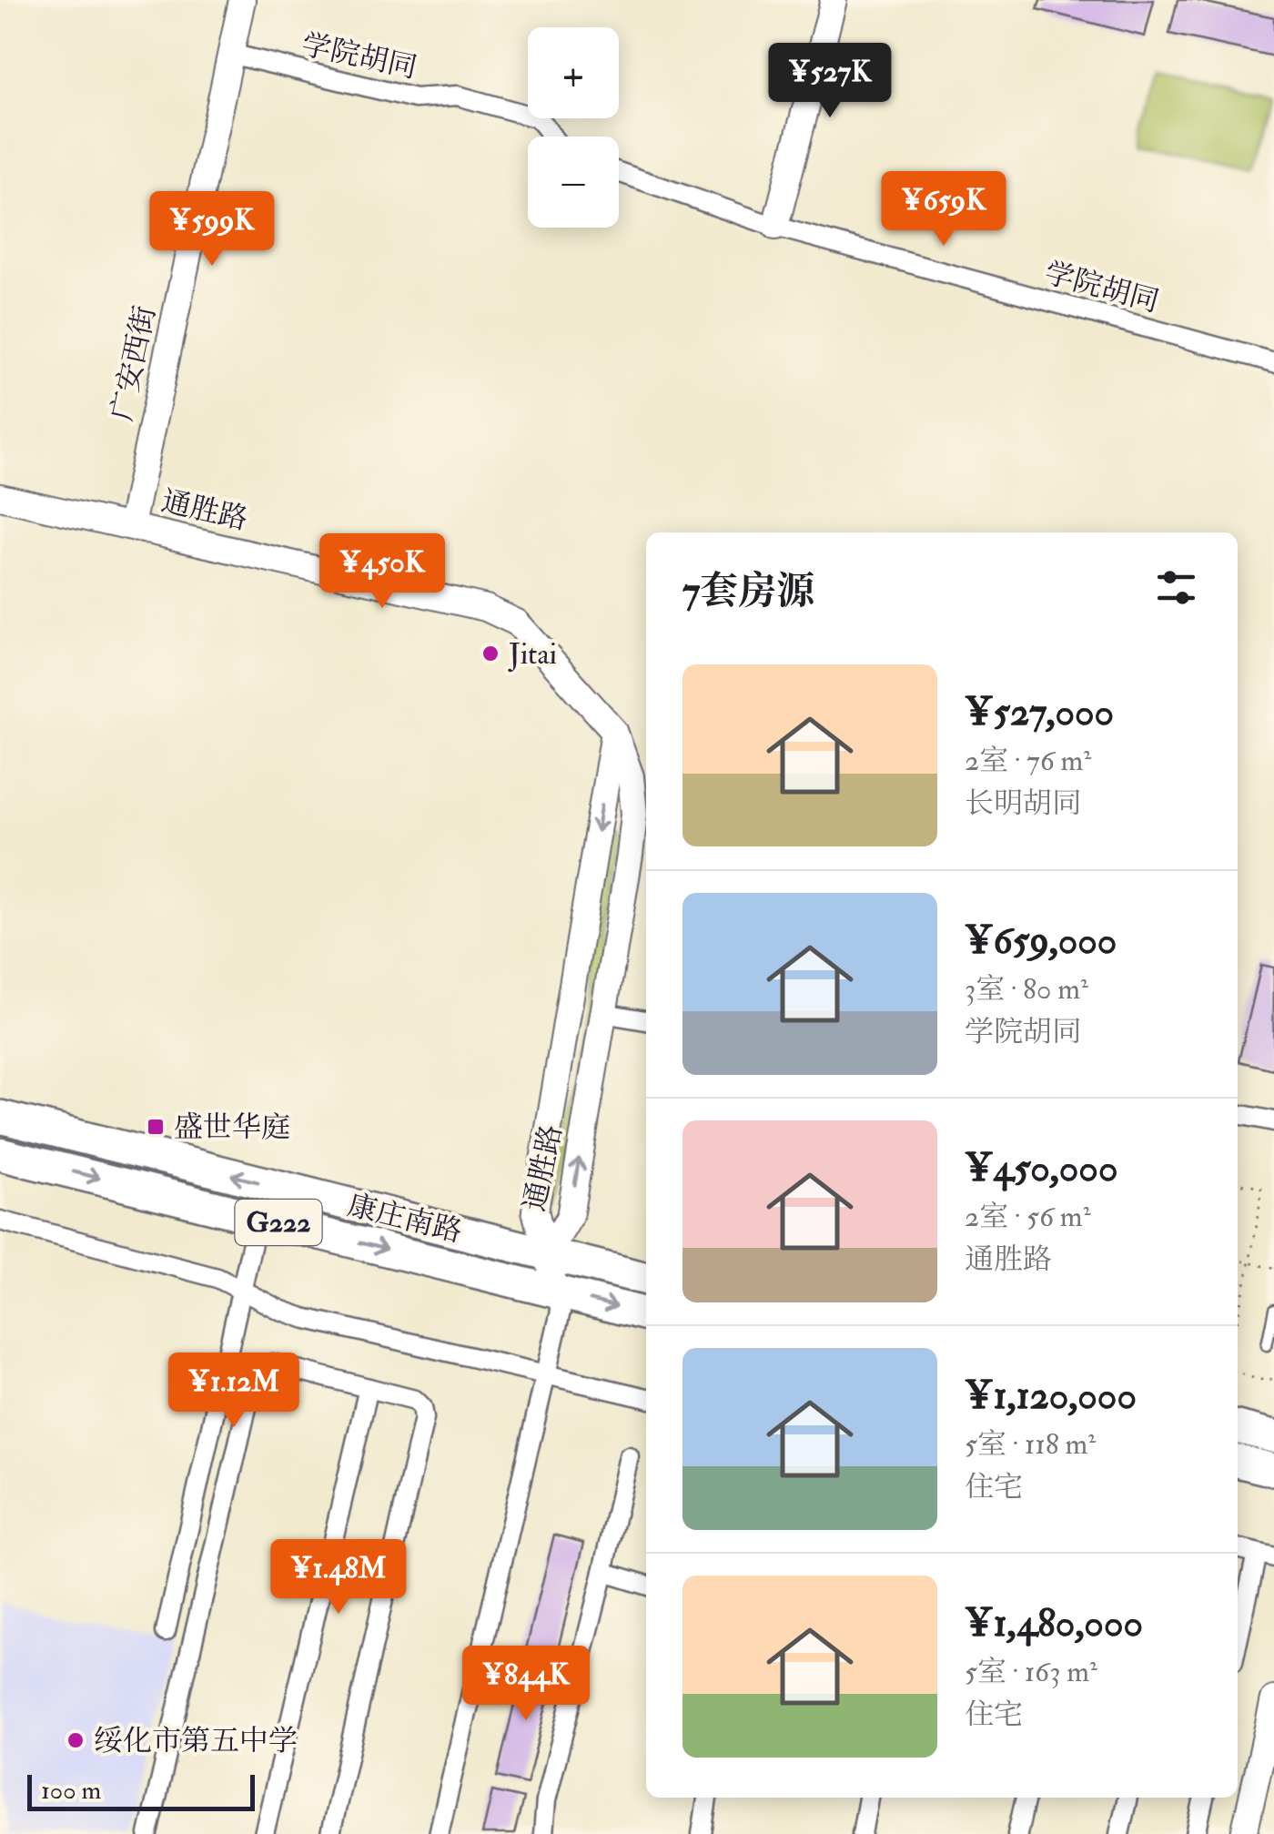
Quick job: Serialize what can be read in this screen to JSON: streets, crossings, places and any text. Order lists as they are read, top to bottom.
{
  "streets": {
    "highway": ["康庄南路", "G222"],
    "street": ["学院胡同", "广安西街", "通胜路"]
  },
  "crossings": [
    ["学院胡同", "广安西街"],
    ["广安西街", "通胜路"],
    ["通胜路", "康庄南路"]
  ],
  "places": {
    "other": ["Jitai", "绥化市第五中学"],
    "transit": ["盛世华庭"]
  },
  "scale_bar": "100 m",
  "page": {
    "map_buttons": ["+", "−"],
    "price": [
      "¥527K",
      "¥659K",
      "¥599K",
      "¥450K",
      "¥1.12M",
      "¥1.48M",
      "¥844K"
    ],
    "heading": "7套房源",
    "list": [
      {
        "name": "¥527,000",
        "note": "2室 · 76 m² · 长明胡同"
      },
      {
        "name": "¥659,000",
        "note": "3室 · 80 m² · 学院胡同"
      },
      {
        "name": "¥450,000",
        "note": "2室 · 56 m² · 通胜路"
      },
      {
        "name": "¥1,120,000",
        "note": "5室 · 118 m² · 住宅"
      },
      {
        "name": "¥1,480,000",
        "note": "5室 · 163 m² · 住宅"
      }
    ],
    "scale": "100 m"
  }
}
